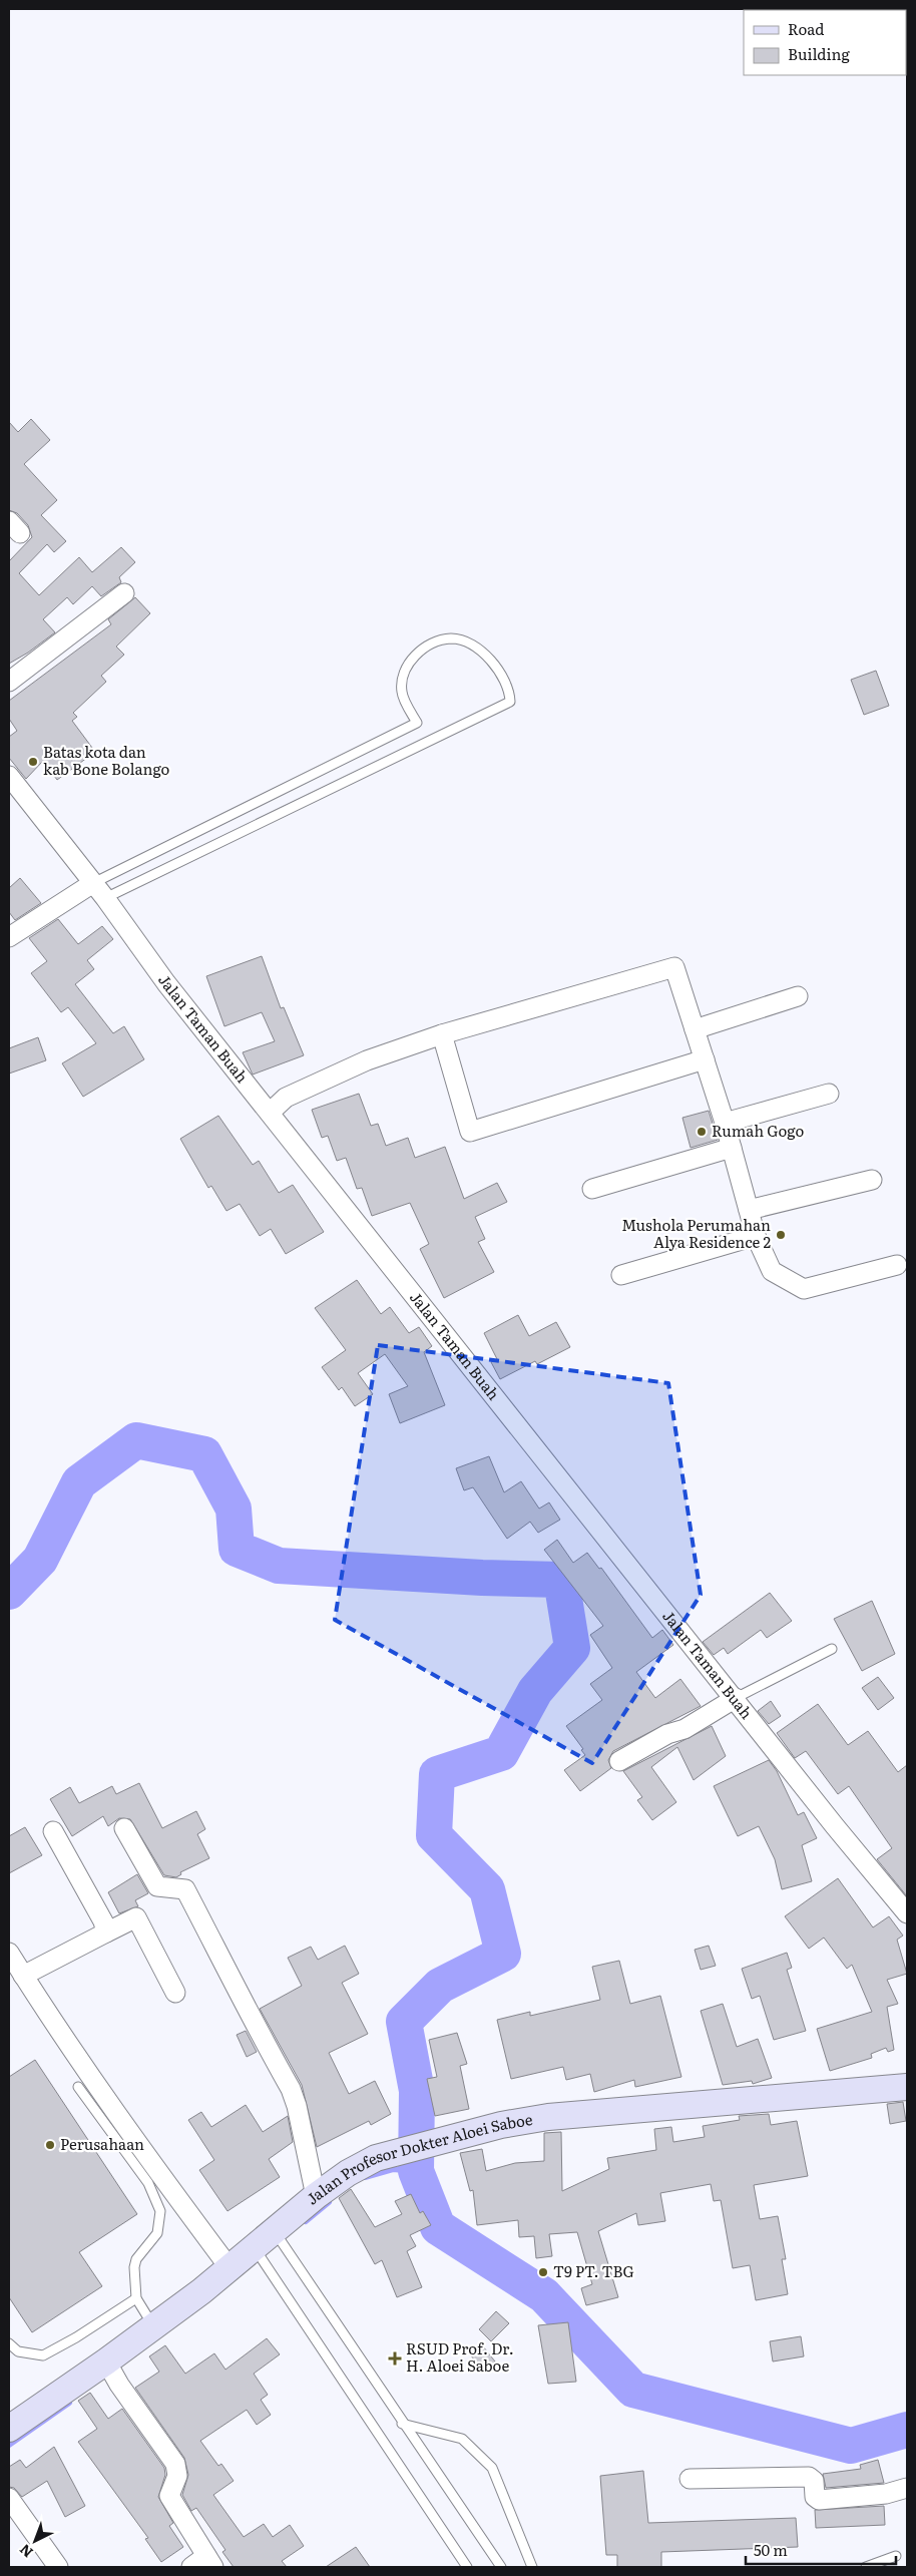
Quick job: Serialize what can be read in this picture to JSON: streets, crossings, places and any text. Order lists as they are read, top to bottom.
{
  "streets": {
    "street": ["Jalan Taman Buah", "Jalan Profesor Dokter Aloei Saboe"]
  },
  "places": {
    "other": [
      "Batas kota dan kab Bone Bolango",
      "Rumah Gogo",
      "Mushola Perumahan Alya Residence 2",
      "Perusahaan",
      "T9 PT. TBG"
    ],
    "health": ["RSUD Prof. Dr. H. Aloei Saboe"]
  },
  "legend": ["Road", "Building"],
  "scale_bar": "50 m",
  "north": "bottom left"
}
